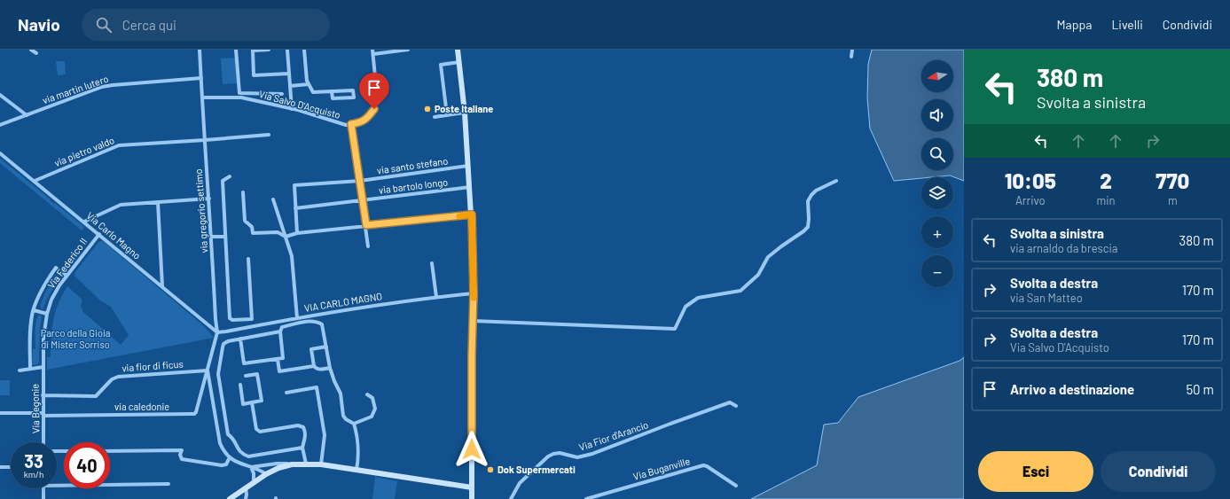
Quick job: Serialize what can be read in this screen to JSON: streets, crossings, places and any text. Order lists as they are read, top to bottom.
{
  "streets": {
    "street": [
      "via martin lutero",
      "Via Salvo D'Acquisto",
      "via pietro valdo",
      "via santo stefano",
      "via bartolo longo",
      "via gregorio settimo",
      "Via Carlo Magno",
      "Via Federico II",
      "VIA CARLO MAGNO",
      "via fior di ficus",
      "via caledonie",
      "Via Begonie",
      "Via Fior d'Arancio",
      "Via Buganville"
    ]
  },
  "crossings": [
    ["via martin lutero", "via gregorio settimo"],
    ["Via Salvo D'Acquisto", "via gregorio settimo"],
    ["via pietro valdo", "via gregorio settimo"],
    ["via pietro valdo", "Via Carlo Magno"],
    ["via santo stefano", "via bartolo longo"],
    ["via gregorio settimo", "Via Carlo Magno"],
    ["via gregorio settimo", "VIA CARLO MAGNO"],
    ["via gregorio settimo", "via fior di ficus"],
    ["via gregorio settimo", "via caledonie"],
    ["Via Carlo Magno", "Via Federico II"],
    ["Via Carlo Magno", "VIA CARLO MAGNO"],
    ["Via Federico II", "Via Begonie"],
    ["via fior di ficus", "via caledonie"],
    ["via fior di ficus", "Via Begonie"],
    ["via caledonie", "Via Begonie"]
  ],
  "parks": ["Parco della Gioia di Mister Sorriso"],
  "places": ["Poste Italiane", "Dok Supermercati"],
  "north": "left",
  "page": {
    "header": "Navio",
    "search": "Cerca qui",
    "nav": ["Mappa", "Livelli", "Condividi"],
    "turn": ["380 m", "Svolta a sinistra"],
    "map_buttons": ["+", "−"],
    "eta": [
      "10:05",
      "Arrivo",
      "2",
      "min",
      "770",
      "m"
    ],
    "list": [
      {
        "name": "Svolta a sinistra",
        "note": "via arnaldo da brescia",
        "value": "380 m"
      },
      {
        "name": "Svolta a destra",
        "note": "via San Matteo",
        "value": "170 m"
      },
      {
        "name": "Svolta a destra",
        "note": "Via Salvo D'Acquisto",
        "value": "170 m"
      },
      {
        "name": "Arrivo a destinazione",
        "value": "50 m"
      }
    ],
    "speed": "33 km/h",
    "limit": "40",
    "buttons": ["Esci", "Condividi"]
  }
}
